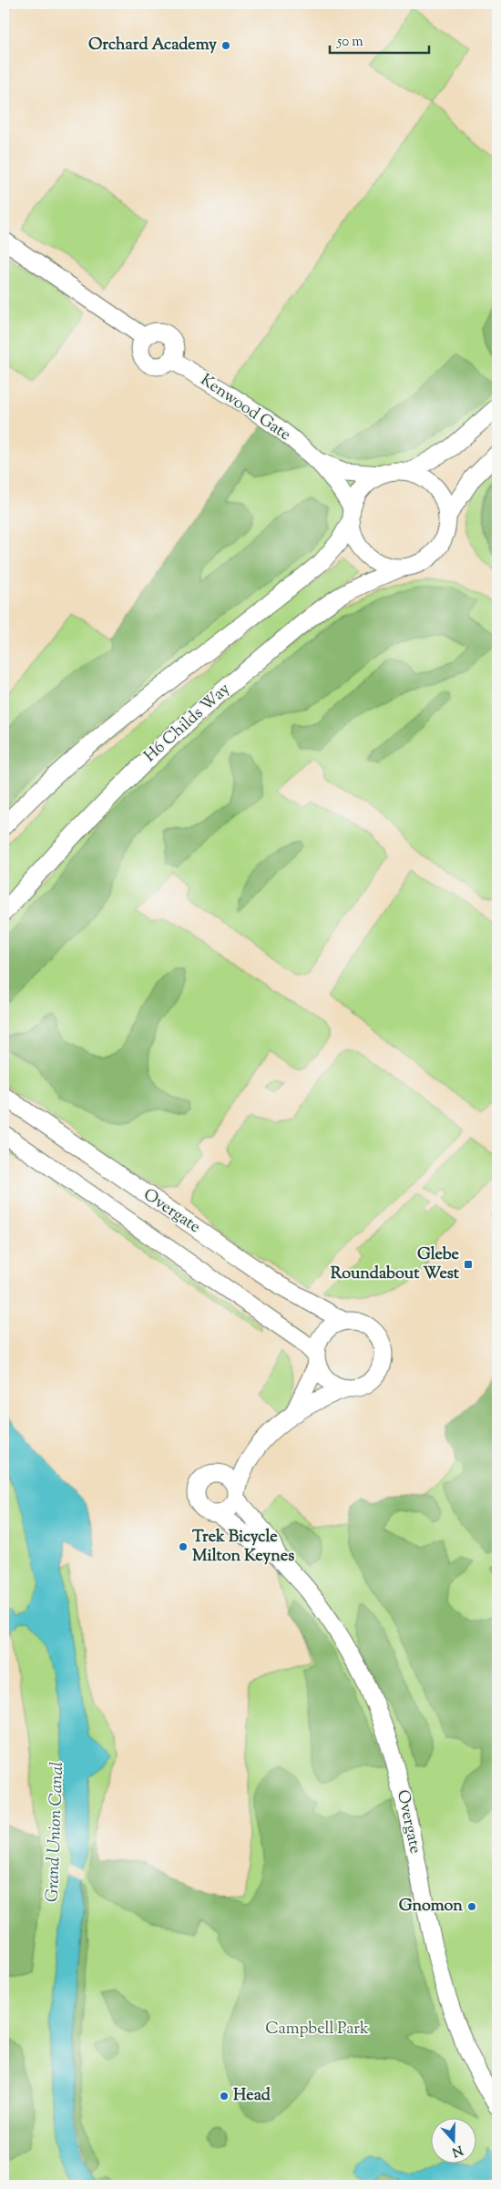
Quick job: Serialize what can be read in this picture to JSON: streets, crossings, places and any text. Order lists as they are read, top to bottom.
{
  "streets": {
    "street": ["Kenwood Gate", "H6 Childs Way", "Overgate"]
  },
  "crossings": [
    ["Kenwood Gate", "H6 Childs Way"]
  ],
  "water": ["Grand Union Canal"],
  "parks": ["Campbell Park"],
  "places": {
    "other": [
      "Orchard Academy",
      "Trek Bicycle Milton Keynes",
      "Gnomon",
      "Head"
    ],
    "transit": ["Glebe Roundabout West"]
  },
  "scale_bar": "50 m",
  "north": "bottom"
}
